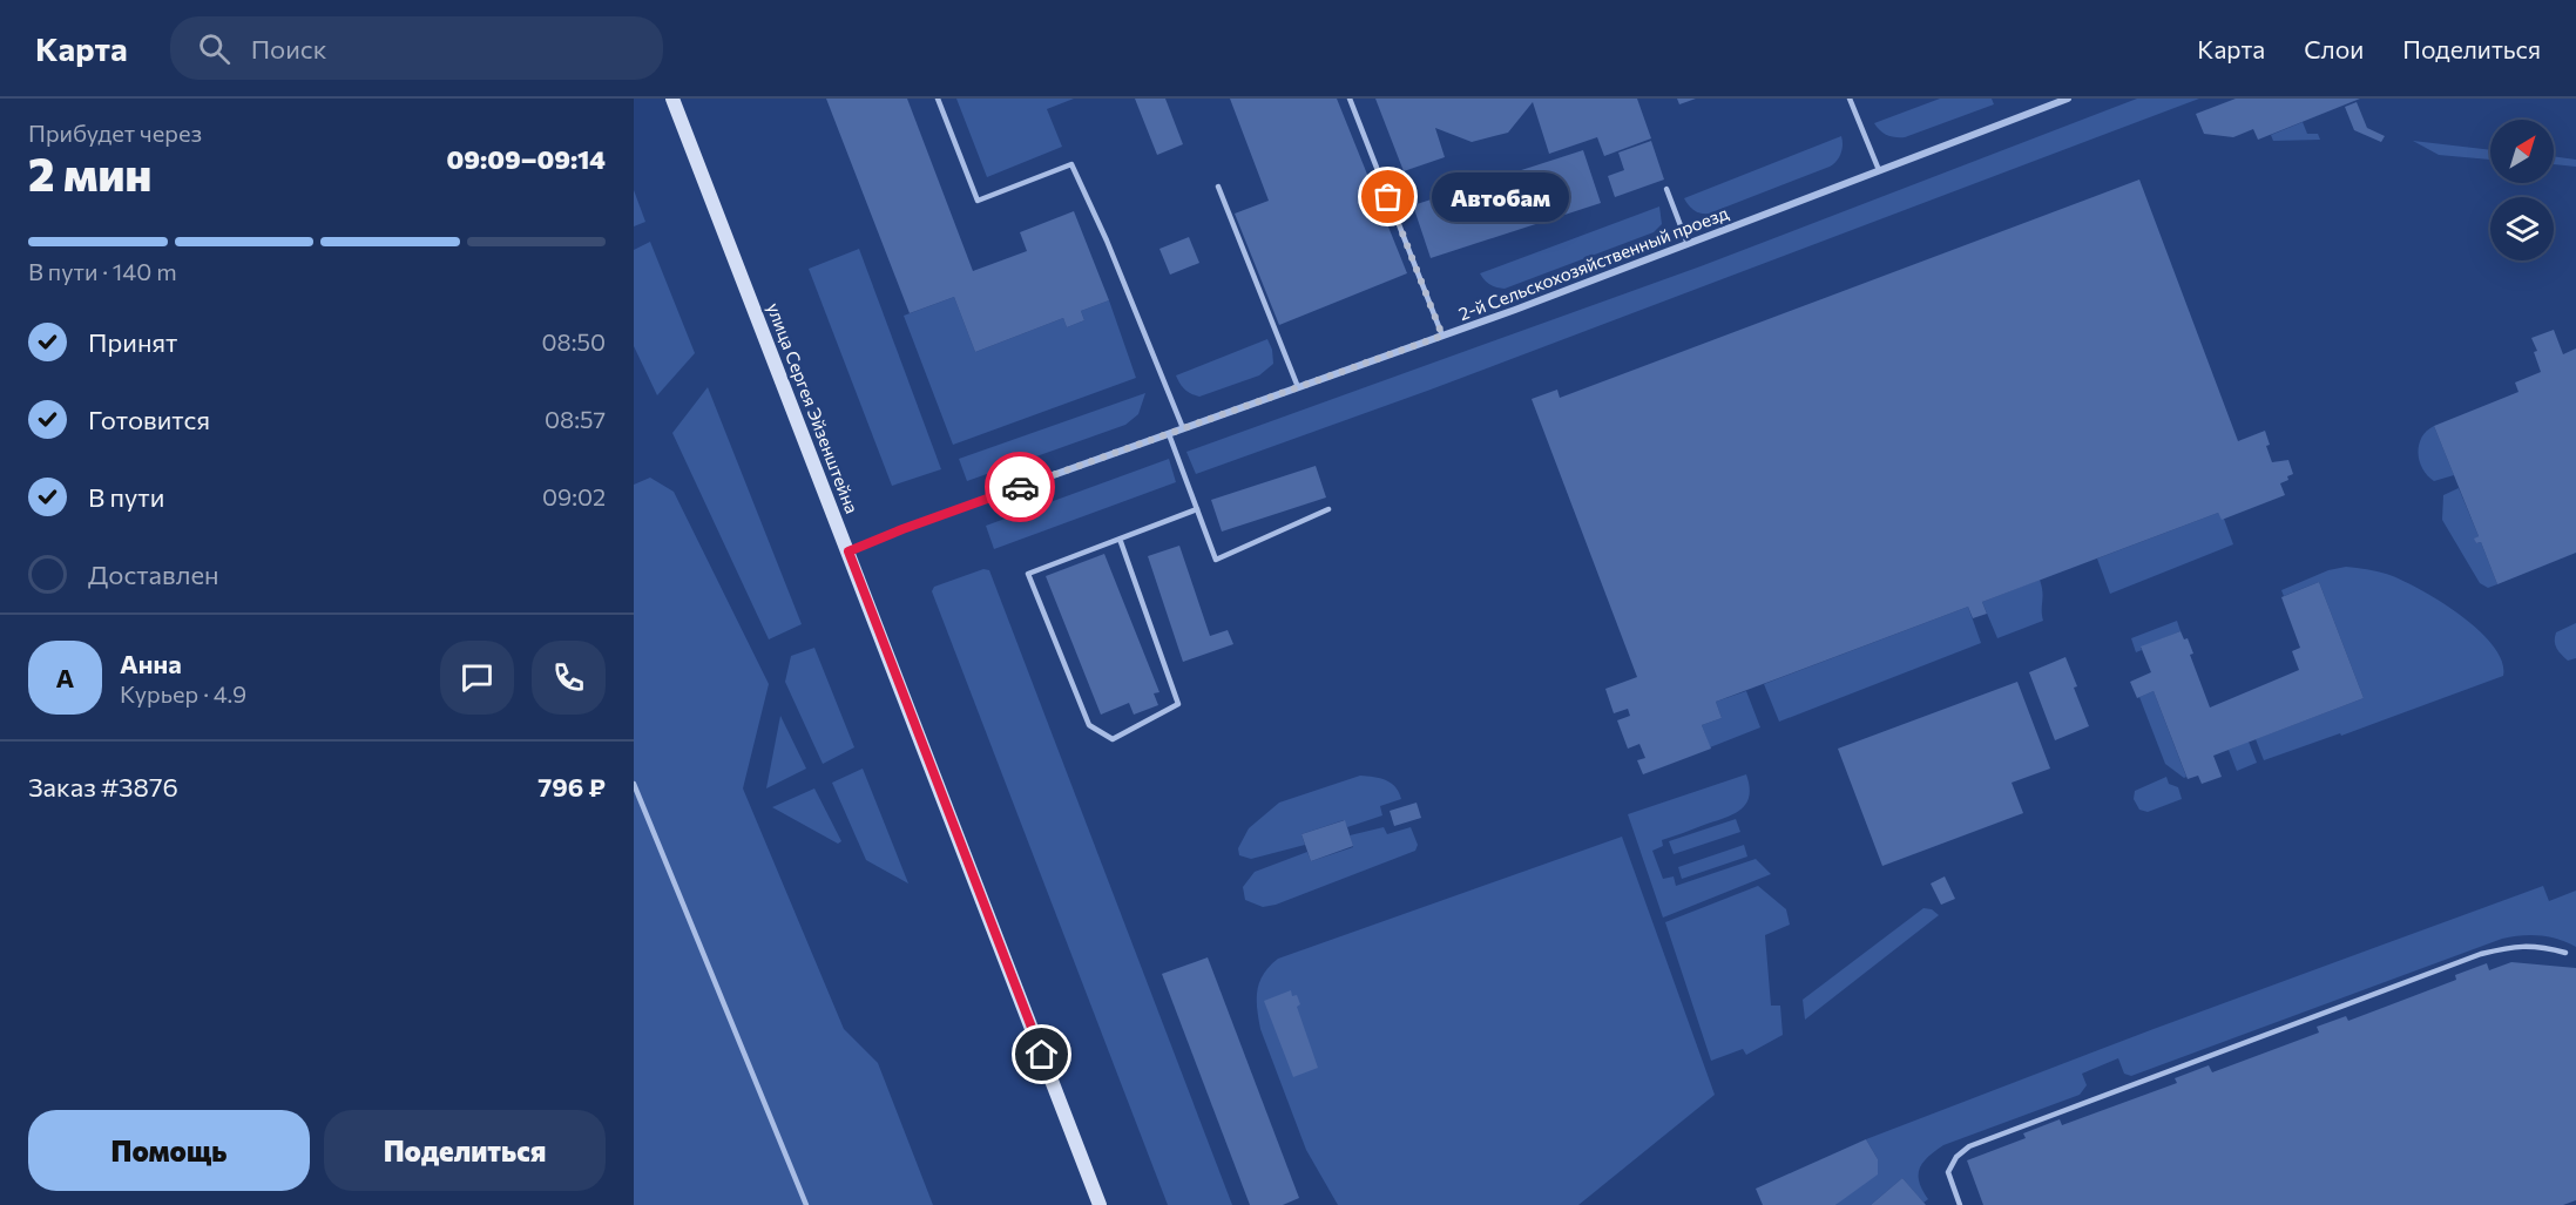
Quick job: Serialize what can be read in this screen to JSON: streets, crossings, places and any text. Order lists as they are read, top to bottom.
{
  "streets": {
    "main road": ["улица Сергея Эйзенштейна"],
    "street": ["2-й Сельскохозяйственный проезд"]
  },
  "crossings": [
    ["2-й Сельскохозяйственный проезд", "улица Сергея Эйзенштейна"]
  ],
  "places": ["Автобам"],
  "north": "top right",
  "page": {
    "header": "Карта",
    "search": "Поиск",
    "nav": ["Карта", "Слои", "Поделиться"],
    "heading": ["2 мин", "Прибудет через", "09:09–09:14"],
    "panel": [
      "Анна",
      "Курьер · 4.9",
      "Заказ #3876",
      "796 ₽"
    ],
    "bubble": "Автобам",
    "bar": "В пути · 140 m",
    "list": [
      ["Принят", "08:50"],
      ["Готовится", "08:57"],
      ["В пути", "09:02"],
      "Доставлен"
    ],
    "round": "А",
    "buttons": ["Помощь", "Поделиться"]
  }
}
